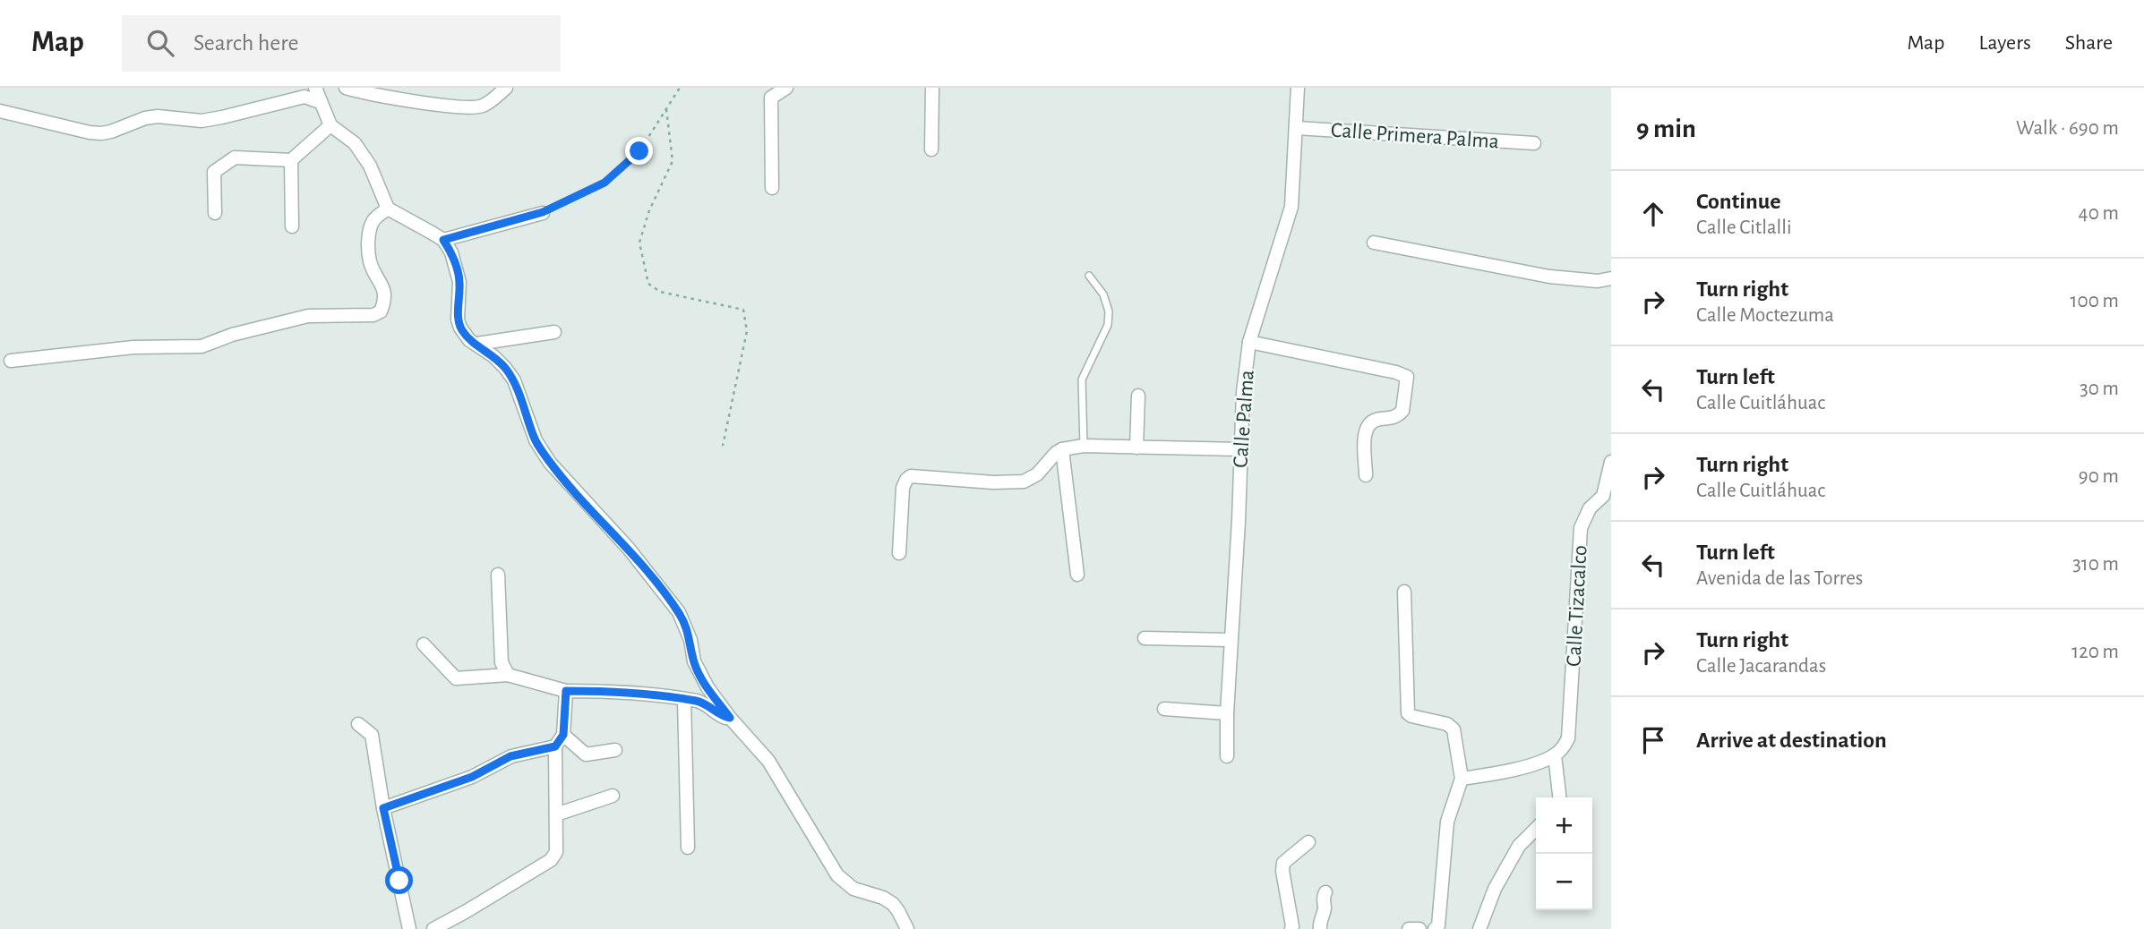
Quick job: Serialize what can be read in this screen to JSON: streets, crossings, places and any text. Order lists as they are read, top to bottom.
{
  "streets": {
    "street": ["Calle Primera Palma", "Calle Palma", "Calle Tizacalco"]
  },
  "crossings": [
    ["Calle Primera Palma", "Calle Palma"]
  ],
  "page": {
    "header": "Map",
    "search": "Search here",
    "nav": ["Map", "Layers", "Share"],
    "heading": ["9 min", "Walk · 690 m"],
    "list": [
      ["Continue", "Calle Citlalli", "40 m"],
      ["Turn right", "Calle Moctezuma", "100 m"],
      ["Turn left", "Calle Cuitláhuac", "30 m"],
      ["Turn right", "Calle Cuitláhuac", "90 m"],
      ["Turn left", "Avenida de las Torres", "310 m"],
      ["Turn right", "Calle Jacarandas", "120 m"],
      "Arrive at destination"
    ],
    "map_buttons": ["+", "−"]
  }
}
